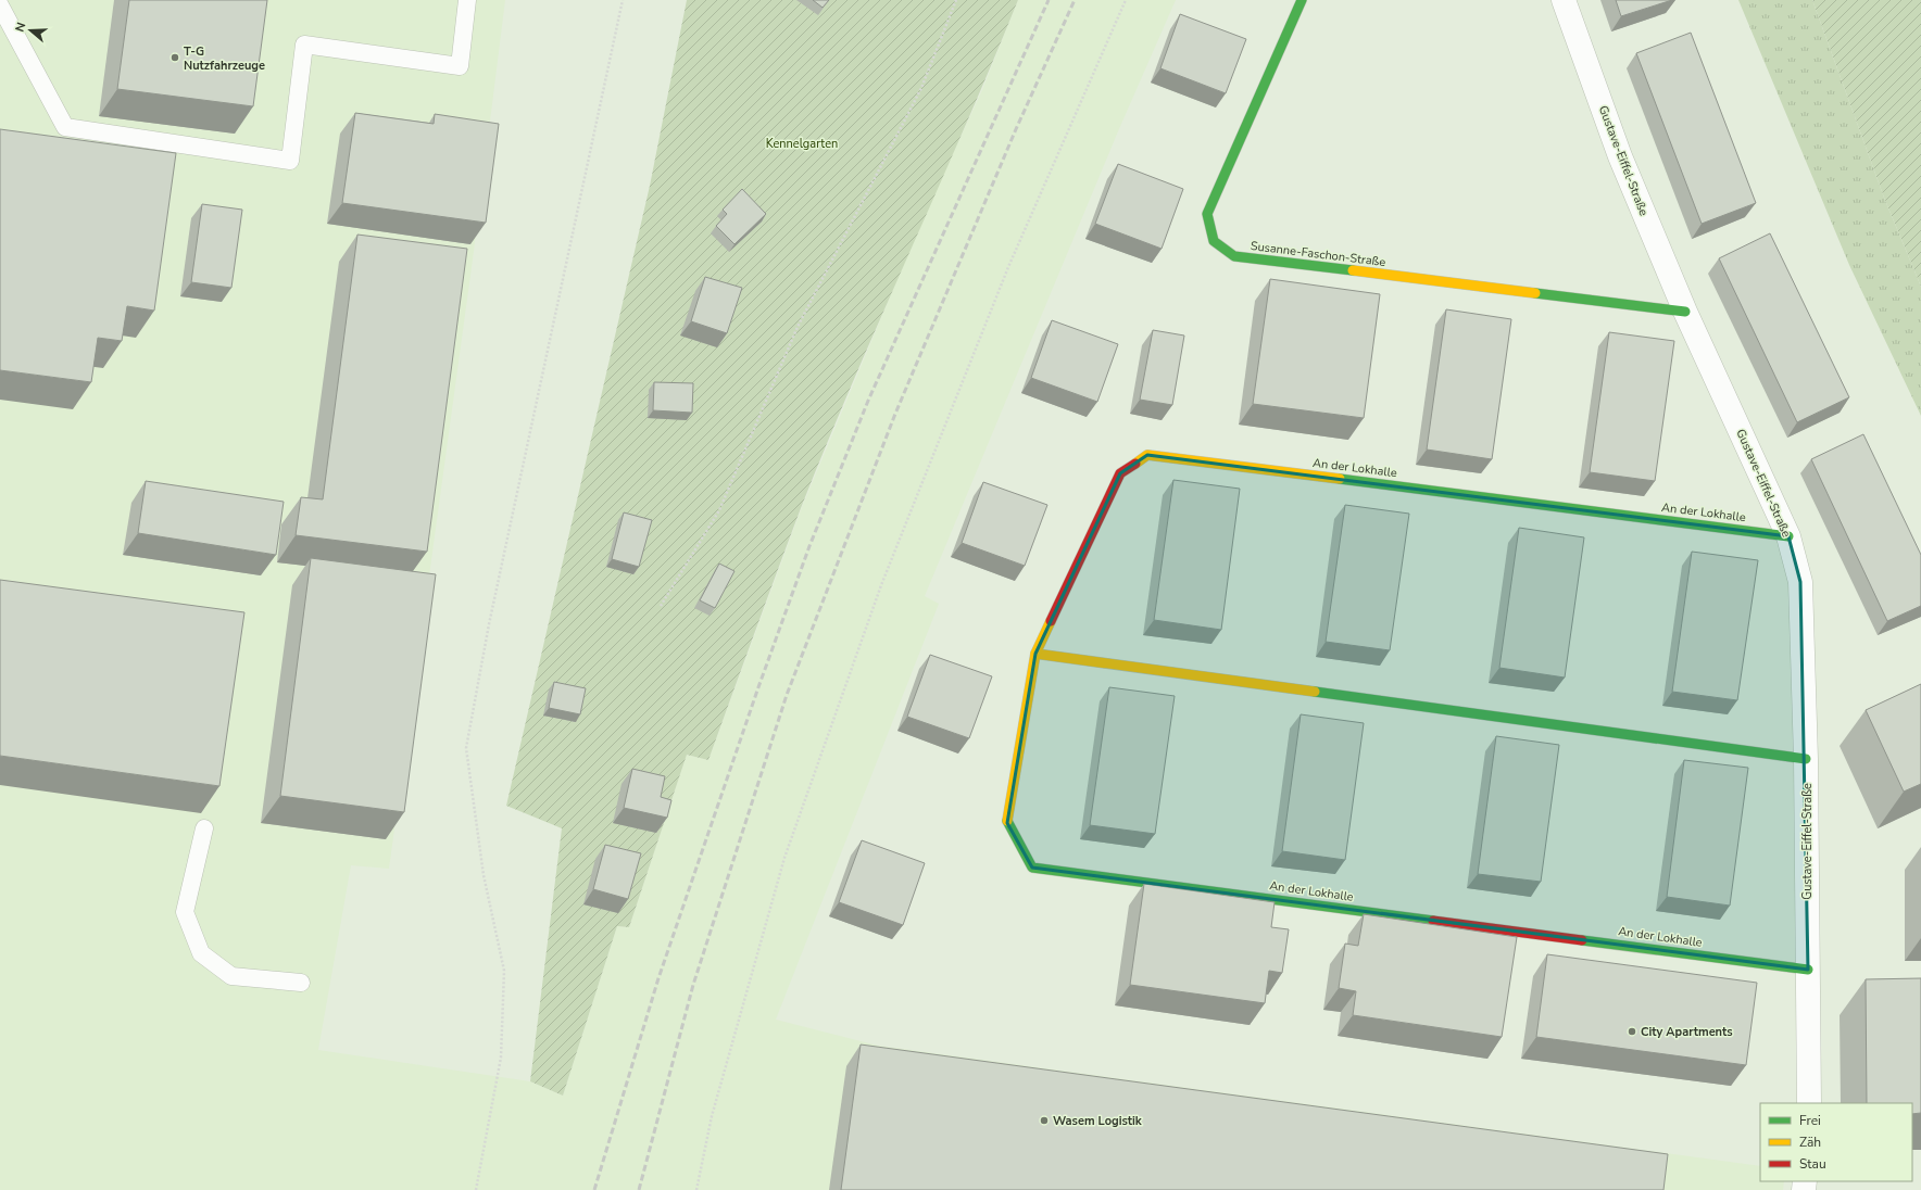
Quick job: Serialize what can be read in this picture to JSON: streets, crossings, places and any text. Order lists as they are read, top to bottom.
{
  "streets": {
    "street": ["Gustave-Eiffel-Straße", "Susanne-Faschon-Straße", "An der Lokhalle"]
  },
  "crossings": [
    ["Gustave-Eiffel-Straße", "Susanne-Faschon-Straße"],
    ["Gustave-Eiffel-Straße", "An der Lokhalle"]
  ],
  "parks": ["Kennelgarten"],
  "places": ["T-G Nutzfahrzeuge", "City Apartments", "Wasem Logistik"],
  "legend": ["Frei", "Zäh", "Stau"],
  "north": "left"
}
